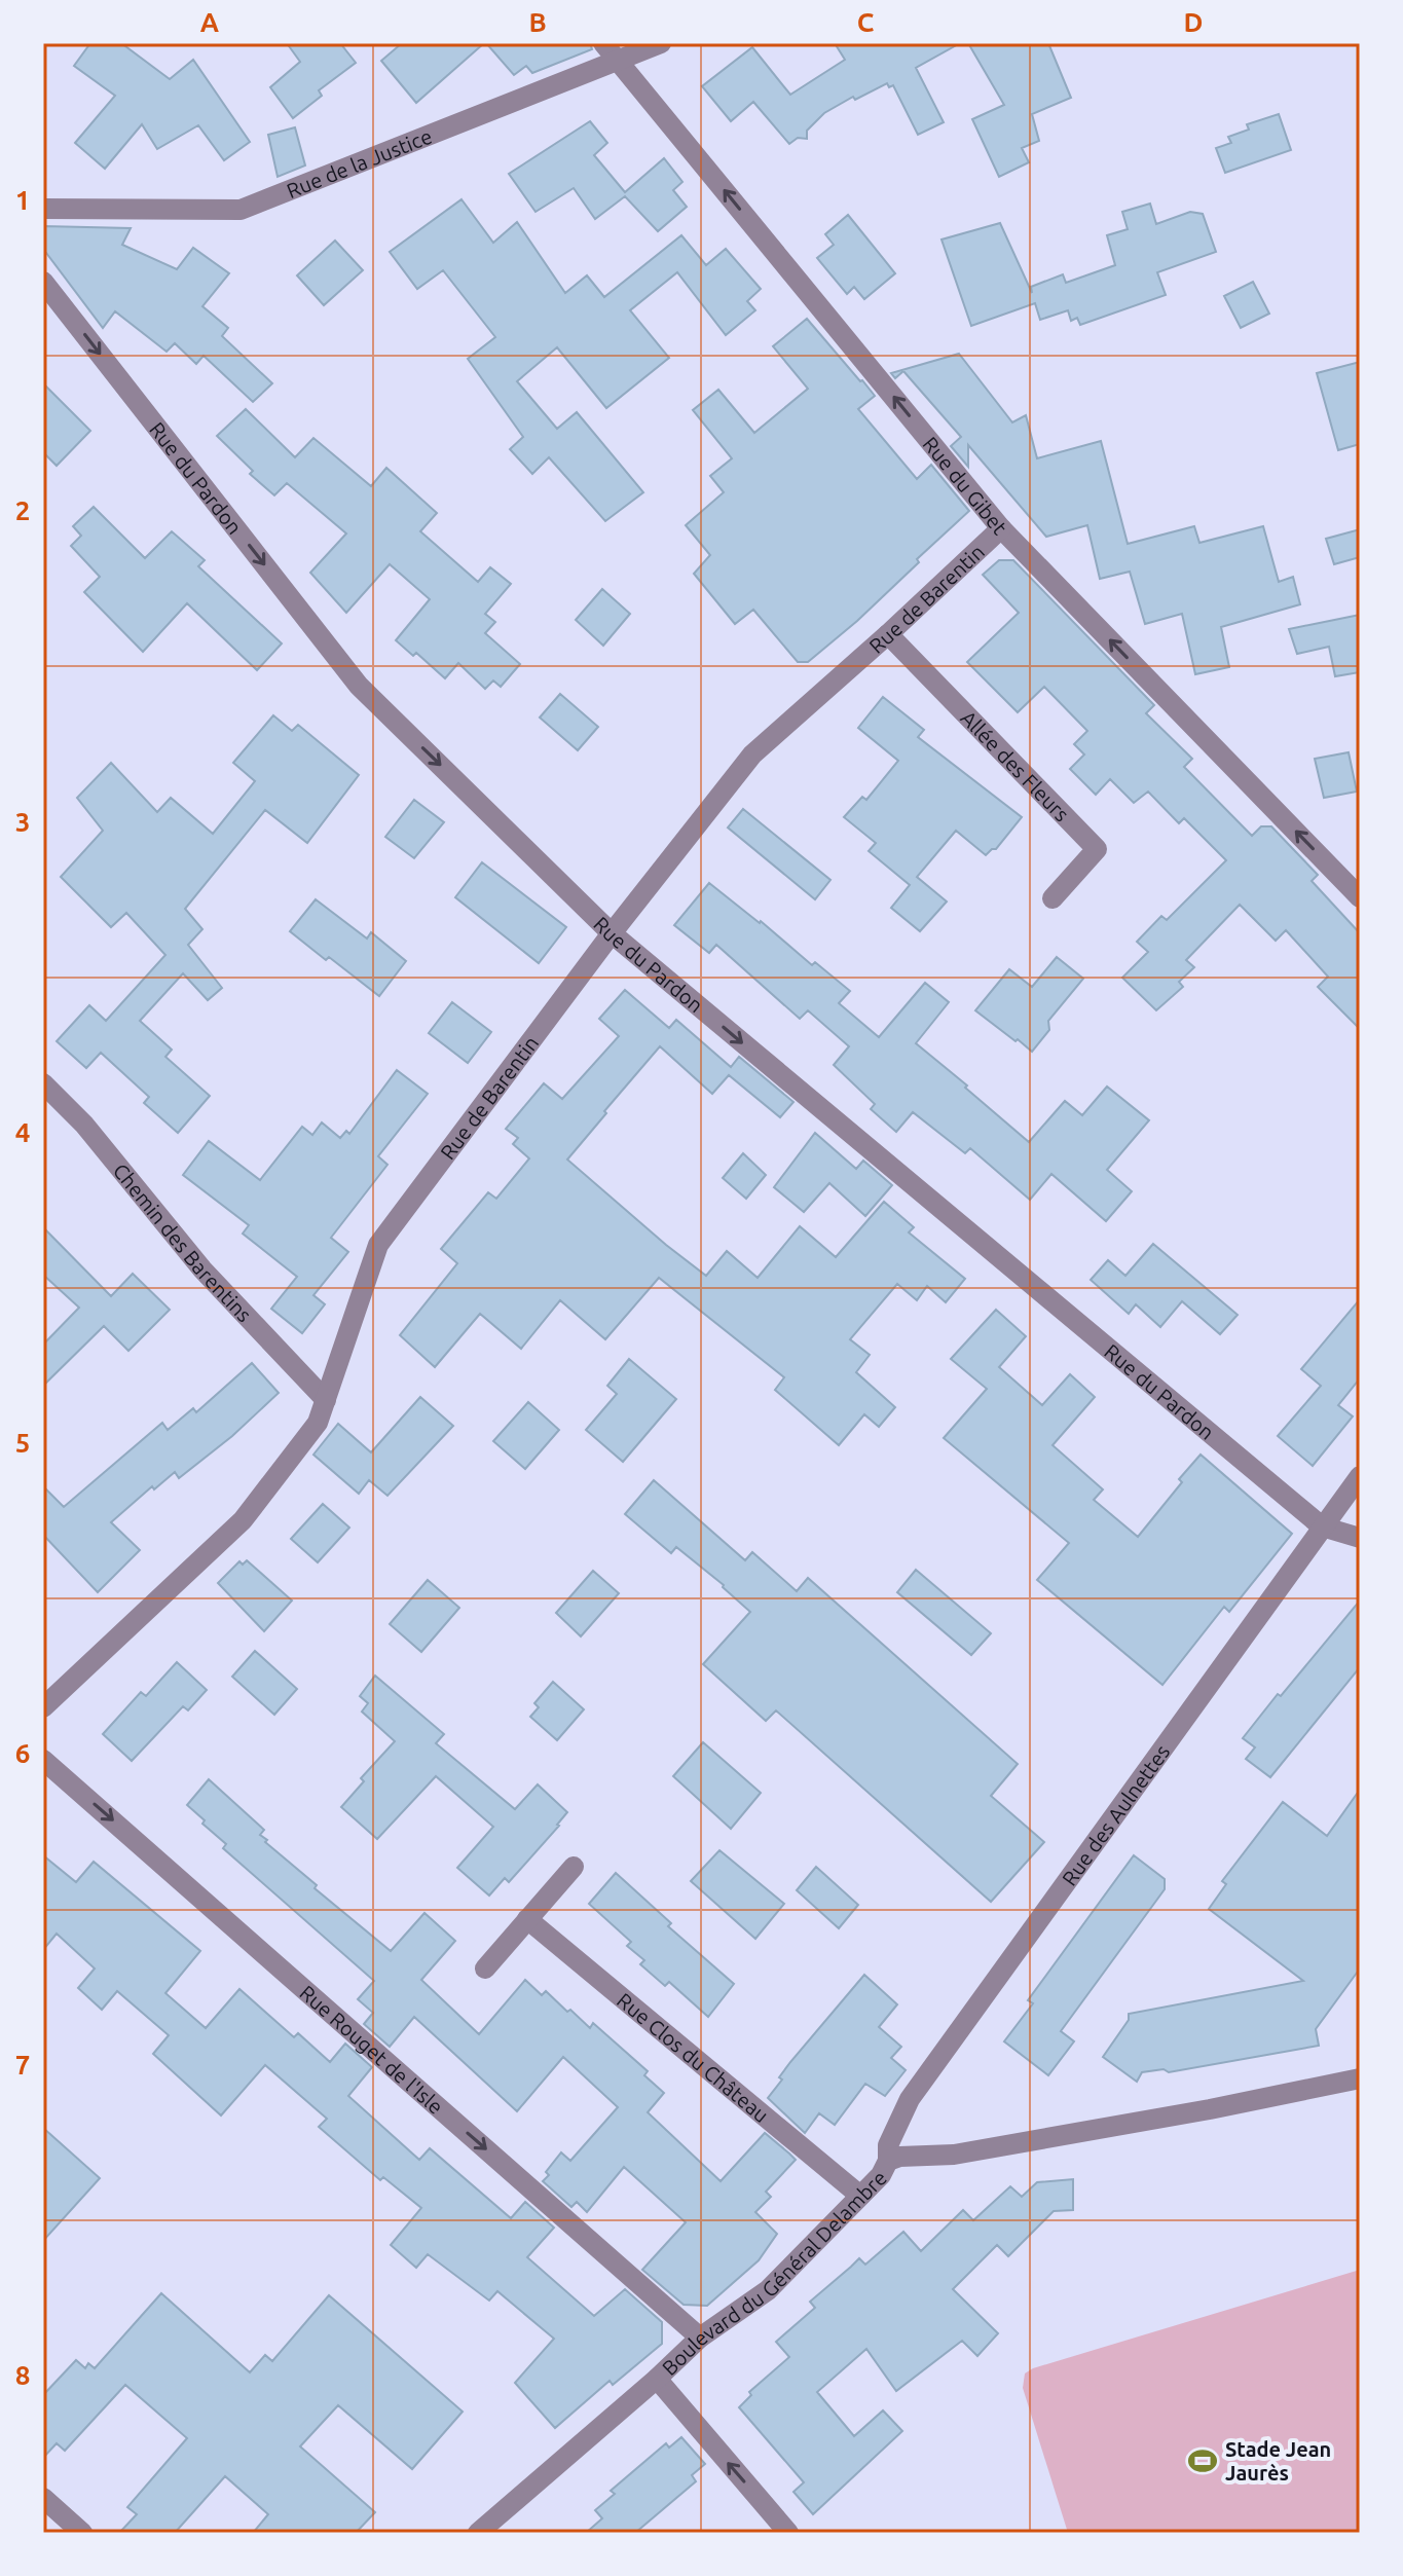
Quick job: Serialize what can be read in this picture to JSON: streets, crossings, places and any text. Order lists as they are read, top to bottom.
{
  "streets": {
    "street": [
      "Rue de la Justice",
      "Rue du Pardon",
      "Rue du Gibet",
      "Rue de Barentin",
      "Allée des Fleurs",
      "Chemin des Barentins",
      "Rue des Aulnettes",
      "Rue Rouget de l'Isle",
      "Rue Clos du Château",
      "Boulevard du Général Delambre"
    ]
  },
  "crossings": [
    ["Rue de la Justice", "Rue du Gibet"],
    ["Rue du Pardon", "Rue de Barentin"],
    ["Rue du Pardon", "Rue des Aulnettes"],
    ["Rue du Gibet", "Rue de Barentin"],
    ["Rue de Barentin", "Allée des Fleurs"],
    ["Rue de Barentin", "Chemin des Barentins"],
    ["Rue des Aulnettes", "Boulevard du Général Delambre"],
    ["Rue Rouget de l'Isle", "Boulevard du Général Delambre"],
    ["Rue Clos du Château", "Boulevard du Général Delambre"]
  ],
  "one_way": ["Rue du Pardon", "Rue du Gibet", "Rue Rouget de l'Isle"],
  "places": {
    "sports": ["Stade Jean Jaurès"]
  },
  "grid": {
    "columns": [
      "A",
      "B",
      "C",
      "D"
    ],
    "rows": [
      "1",
      "2",
      "3",
      "4",
      "5",
      "6",
      "7",
      "8"
    ]
  }
}
